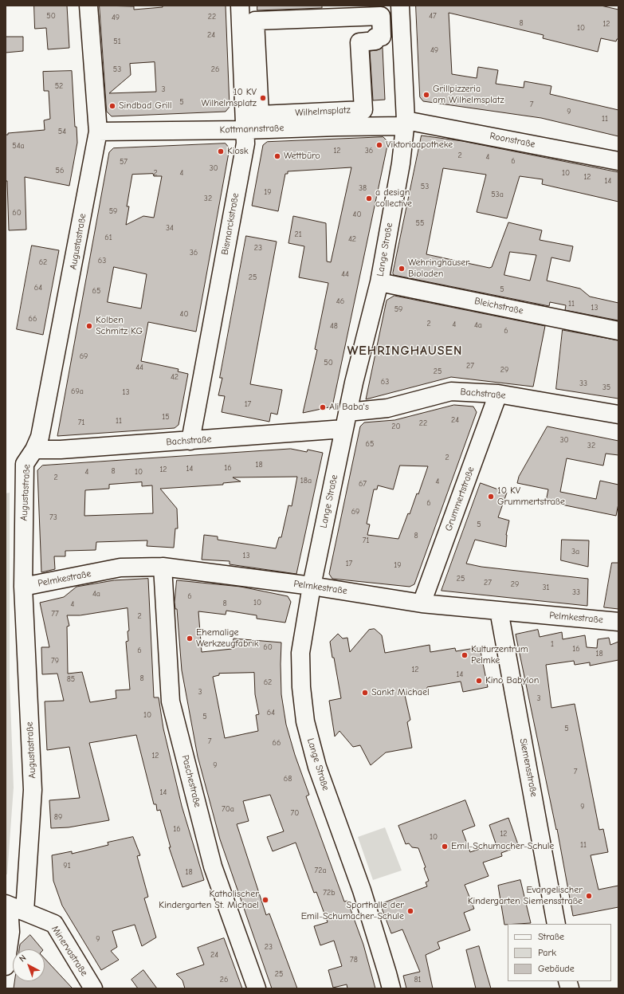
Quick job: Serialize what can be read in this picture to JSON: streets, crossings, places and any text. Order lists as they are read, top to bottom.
{
  "streets": {
    "street": [
      "Wilhelmsplatz",
      "Kottmannstraße",
      "Roonstraße",
      "Bismarckstraße",
      "Augustastraße",
      "Lange Straße",
      "Bleichstraße",
      "Bachstraße",
      "Grummertstraße",
      "Pelmkestraße",
      "Siemensstraße",
      "Paschestraße",
      "Minervastraße"
    ]
  },
  "crossings": [
    ["Wilhelmsplatz", "Bismarckstraße"],
    ["Kottmannstraße", "Roonstraße"],
    ["Kottmannstraße", "Bismarckstraße"],
    ["Kottmannstraße", "Augustastraße"],
    ["Kottmannstraße", "Lange Straße"],
    ["Roonstraße", "Lange Straße"],
    ["Bismarckstraße", "Bachstraße"],
    ["Augustastraße", "Bachstraße"],
    ["Augustastraße", "Pelmkestraße"],
    ["Augustastraße", "Minervastraße"],
    ["Lange Straße", "Bleichstraße"],
    ["Lange Straße", "Bachstraße"],
    ["Lange Straße", "Pelmkestraße"],
    ["Bachstraße", "Grummertstraße"],
    ["Grummertstraße", "Pelmkestraße"],
    ["Pelmkestraße", "Siemensstraße"],
    ["Pelmkestraße", "Paschestraße"]
  ],
  "districts": ["WEHRINGHAUSEN"],
  "places": [
    "Grillpizzeria am Wilhelmsplatz",
    "10 KV Wilhelmsplatz",
    "Sindbad Grill",
    "Viktoriaapotheke",
    "Kiosk",
    "Wettbüro",
    "a design collective",
    "Wehringhauser Bioladen",
    "Kolben Schmitz KG",
    "Ali Baba's",
    "10 KV Grummertstraße",
    "Ehemalige Werkzeugfabrik",
    "Kulturzentrum Pelmke",
    "Kino Babylon",
    "Sankt Michael",
    "Emil-Schumacher-Schule",
    "Evangelischer Kindergarten Siemensstraße",
    "Katholischer Kindergarten St. Michael",
    "Sporthalle der Emil-Schumacher-Schule"
  ],
  "house_numbers": [
    "50",
    "47",
    "22",
    "49",
    "8",
    "12",
    "10",
    "24",
    "51",
    "49",
    "53",
    "26",
    "52",
    "3",
    "5",
    "7",
    "9",
    "11",
    "54",
    "54a",
    "12",
    "36",
    "2",
    "4",
    "6",
    "57",
    "30",
    "56",
    "2",
    "4",
    "10",
    "12",
    "14",
    "53",
    "38",
    "19",
    "53a",
    "32",
    "59",
    "60",
    "40",
    "55",
    "34",
    "21",
    "61",
    "42",
    "23",
    "36",
    "63",
    "62",
    "44",
    "25",
    "64",
    "5",
    "65",
    "46",
    "11",
    "13",
    "59",
    "40",
    "66",
    "2",
    "4",
    "4a",
    "48",
    "6",
    "69",
    "50",
    "27",
    "44",
    "29",
    "25",
    "42",
    "63",
    "33",
    "35",
    "69a",
    "13",
    "17",
    "15",
    "24",
    "11",
    "71",
    "22",
    "20",
    "30",
    "65",
    "32",
    "2",
    "18",
    "16",
    "14",
    "12",
    "8",
    "4",
    "10",
    "2",
    "18a",
    "4",
    "67",
    "6",
    "69",
    "73",
    "5",
    "8",
    "71",
    "3a",
    "13",
    "17",
    "19",
    "25",
    "27",
    "29",
    "31",
    "33",
    "4a",
    "6",
    "10",
    "8",
    "4",
    "77",
    "2",
    "1",
    "60",
    "16",
    "6",
    "18",
    "79",
    "12",
    "14",
    "8",
    "85",
    "62",
    "3",
    "3",
    "64",
    "10",
    "5",
    "5",
    "7",
    "66",
    "12",
    "9",
    "7",
    "68",
    "14",
    "9",
    "70a",
    "70",
    "89",
    "16",
    "12",
    "10",
    "11",
    "91",
    "72a",
    "18",
    "72b",
    "9",
    "23",
    "24",
    "78",
    "25",
    "26",
    "81"
  ],
  "legend": ["Straße", "Park", "Gebäude"],
  "north": "top left"
}
